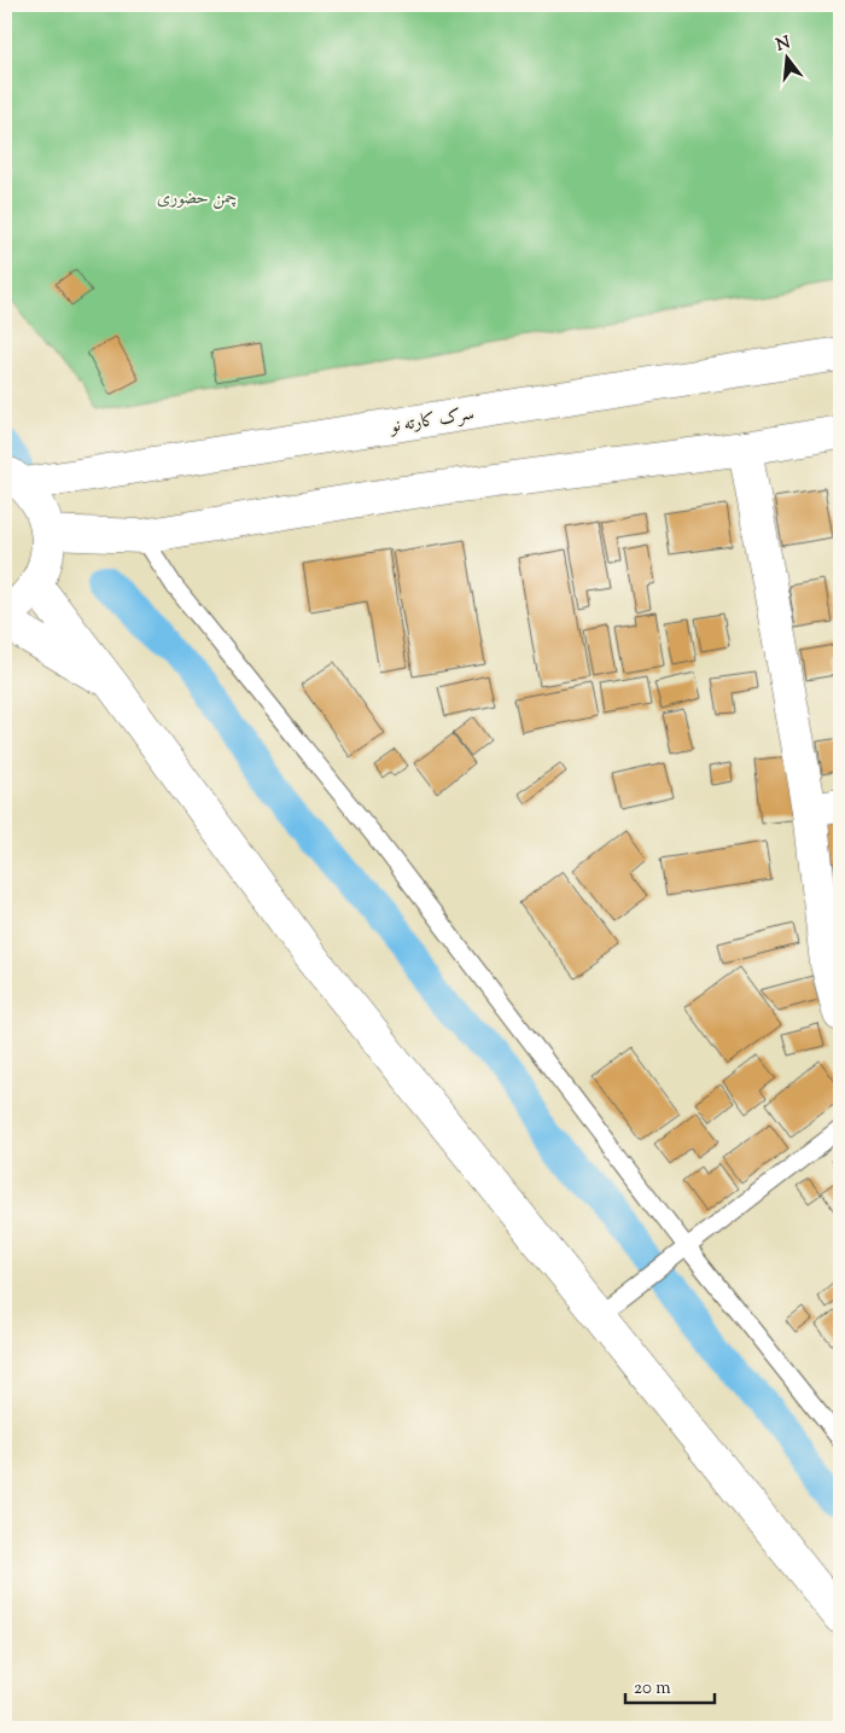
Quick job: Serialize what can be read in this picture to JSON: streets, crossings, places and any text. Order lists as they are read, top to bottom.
{
  "streets": {
    "main road": ["سرک کارته نو"]
  },
  "parks": ["چمن حضوری"],
  "scale_bar": "20 m",
  "north": "top"
}
